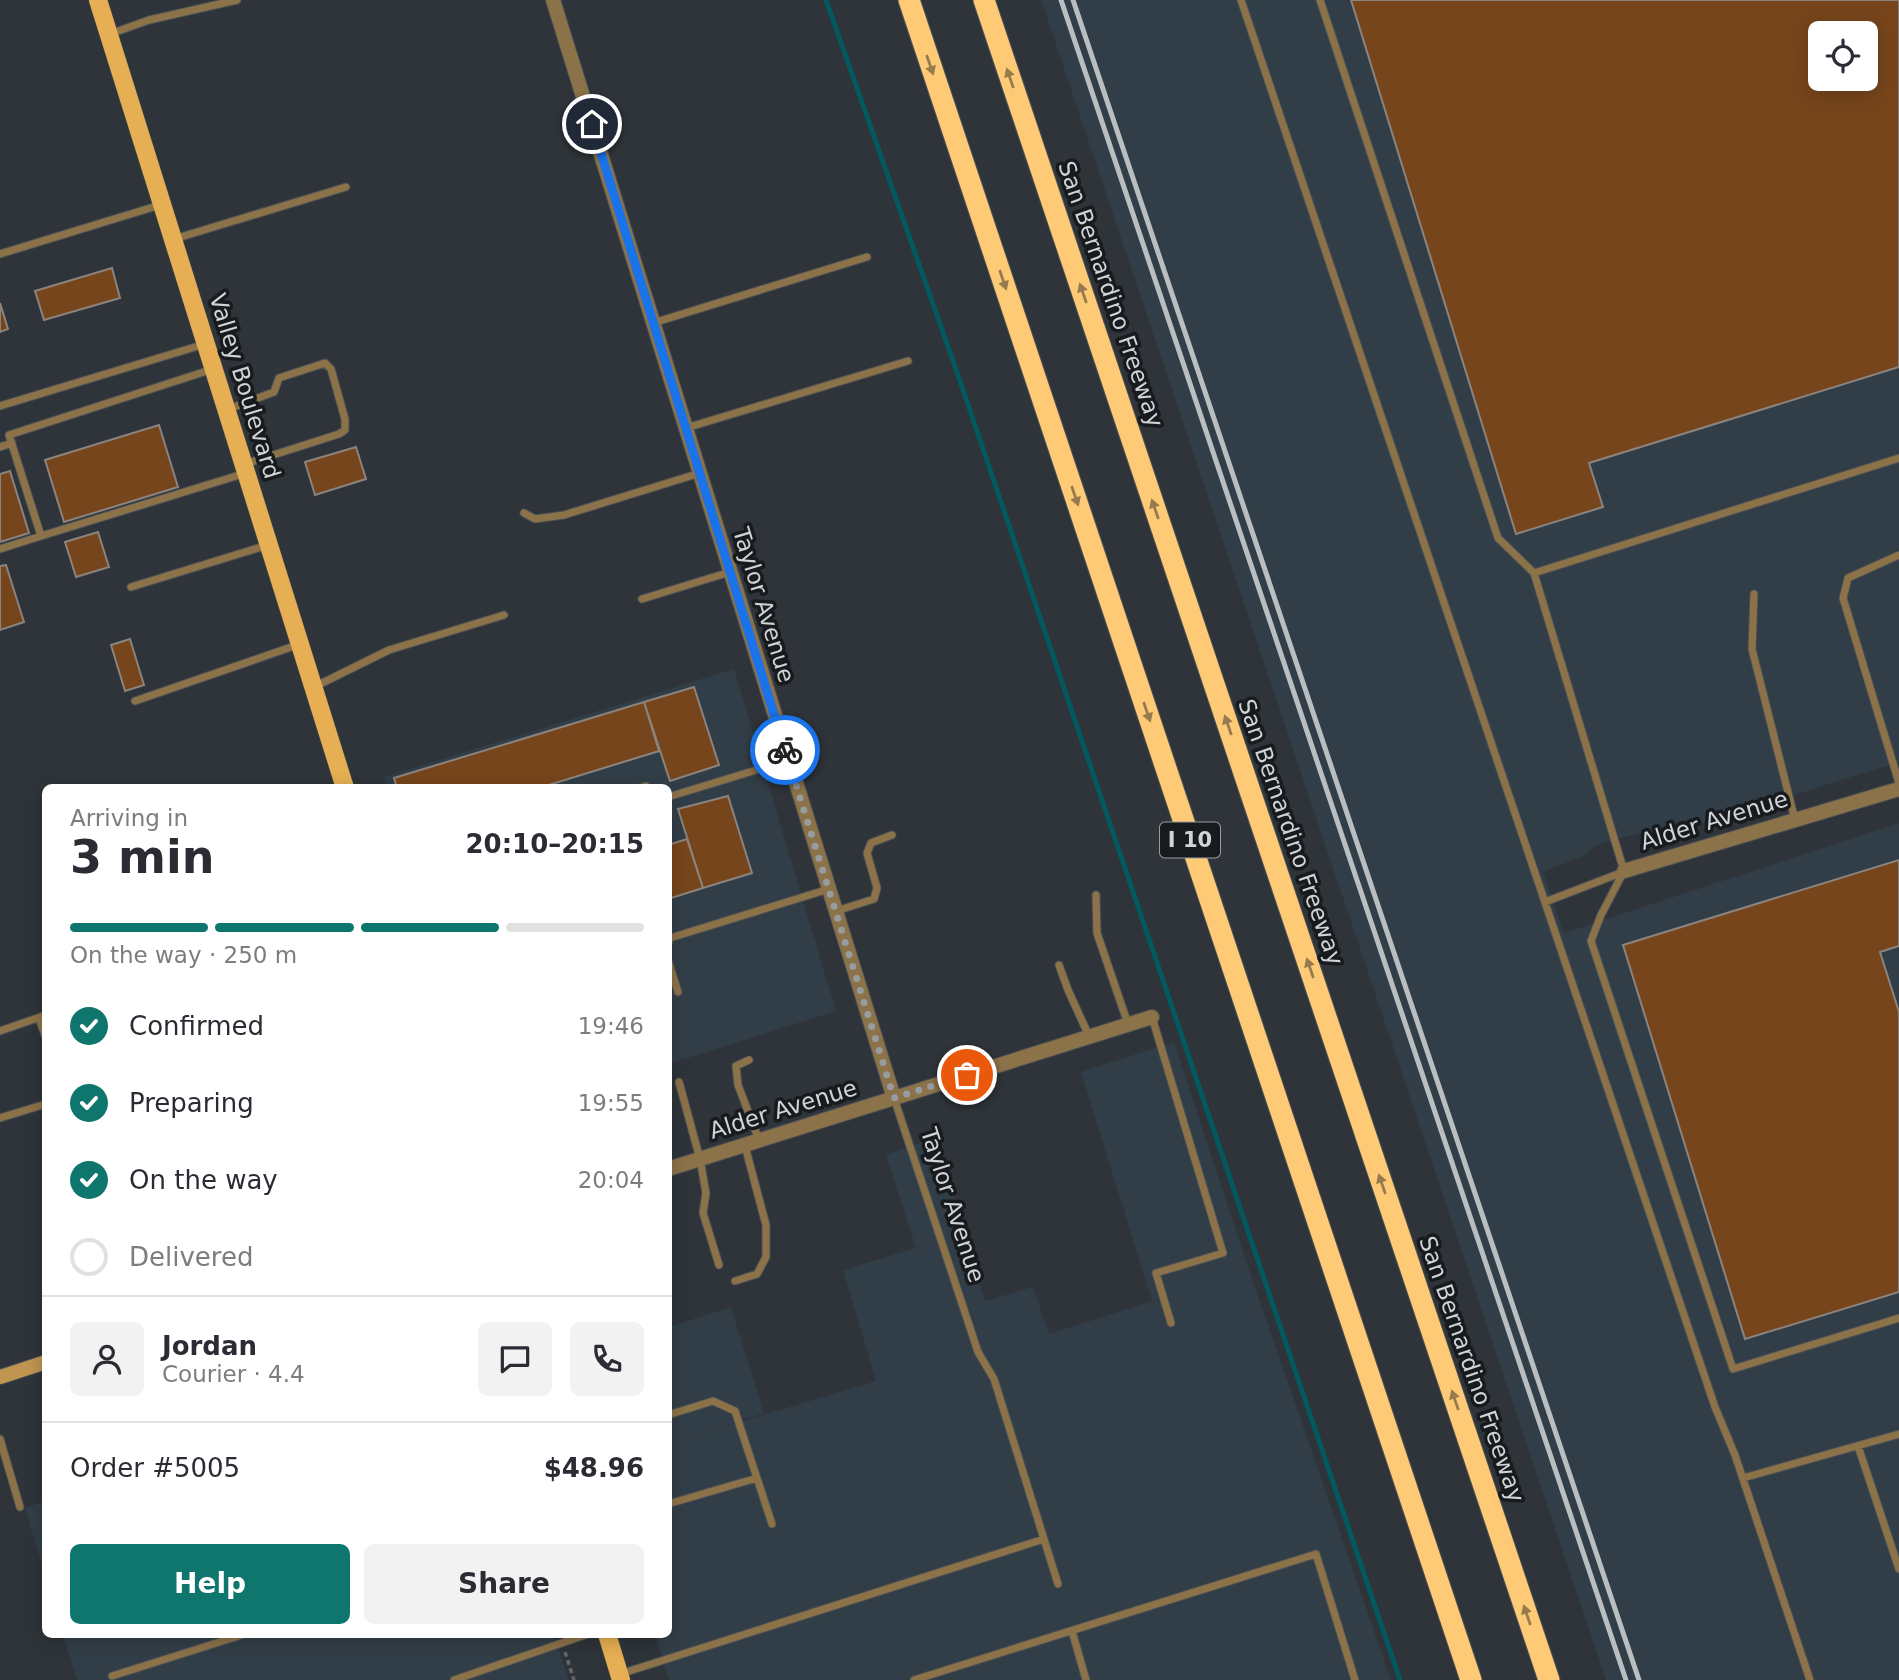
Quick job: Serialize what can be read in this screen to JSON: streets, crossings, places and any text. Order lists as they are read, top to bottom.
{
  "streets": {
    "highway": ["San Bernardino Freeway", "I 10"],
    "main road": ["Valley Boulevard"],
    "street": ["Taylor Avenue", "Alder Avenue"]
  },
  "crossings": [
    ["Taylor Avenue", "Alder Avenue"]
  ],
  "page": {
    "heading": ["3 min", "Arriving in", "20:10–20:15"],
    "panel": [
      "Jordan",
      "Courier · 4.4",
      "Order #5005",
      "$48.96"
    ],
    "bar": "On the way · 250 m",
    "list": [
      ["Confirmed", "19:46"],
      ["Preparing", "19:55"],
      ["On the way", "20:04"],
      "Delivered"
    ],
    "buttons": ["Help", "Share"]
  }
}
